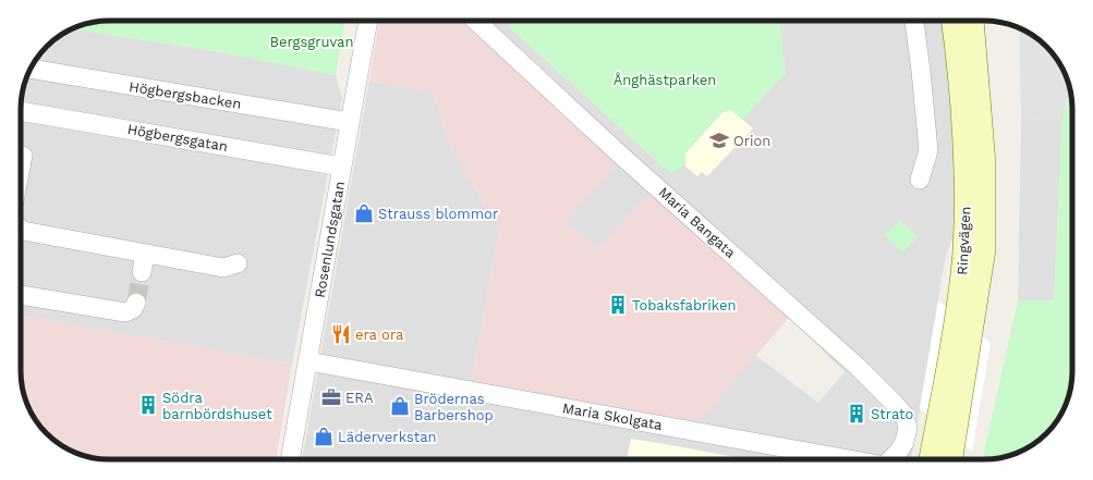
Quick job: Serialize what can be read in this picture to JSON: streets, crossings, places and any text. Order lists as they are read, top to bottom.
{
  "streets": {
    "main road": ["Ringvägen"],
    "street": [
      "Högbergsbacken",
      "Högbergsgatan",
      "Maria Bangata",
      "Rosenlundsgatan",
      "Maria Skolgata"
    ]
  },
  "crossings": [
    ["Högbergsbacken", "Rosenlundsgatan"],
    ["Högbergsgatan", "Rosenlundsgatan"],
    ["Maria Bangata", "Maria Skolgata"],
    ["Rosenlundsgatan", "Maria Skolgata"]
  ],
  "parks": ["Bergsgruvan", "Ånghästparken"],
  "places": {
    "school or university": ["Orion"],
    "shop": ["Strauss blommor", "Brödernas Barbershop", "Läderverkstan"],
    "building": ["Tobaksfabriken", "Södra barnbördshuset", "Strato"],
    "restaurant": ["era ora"],
    "office": ["ERA"]
  }
}
